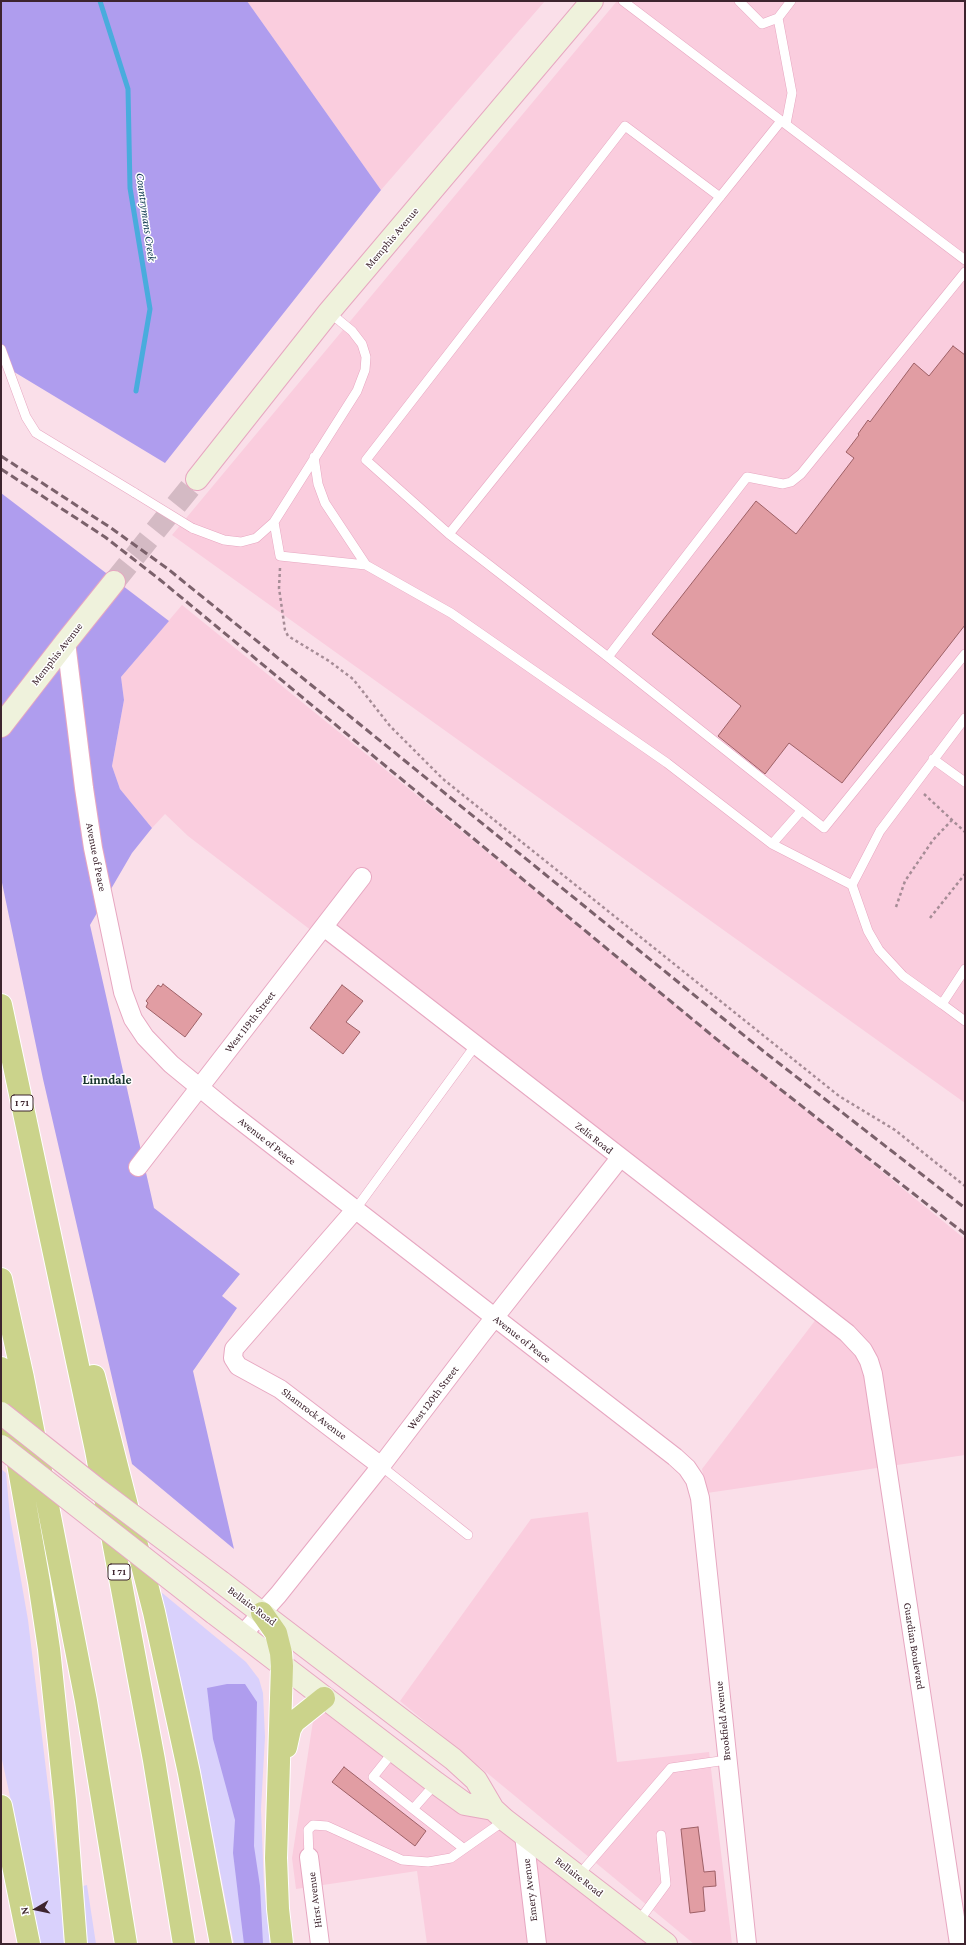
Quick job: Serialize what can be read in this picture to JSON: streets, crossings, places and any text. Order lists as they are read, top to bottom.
{
  "streets": {
    "highway": ["I 71"],
    "street": [
      "Memphis Avenue",
      "Avenue of Peace",
      "West 119th Street",
      "Zelis Road",
      "West 120th Street",
      "Shamrock Avenue",
      "Bellaire Road",
      "Guardian Boulevard",
      "Brookfield Avenue",
      "Emery Avenue",
      "Hirst Avenue"
    ]
  },
  "crossings": [
    ["Memphis Avenue", "Avenue of Peace"],
    ["Avenue of Peace", "West 119th Street"],
    ["Avenue of Peace", "West 120th Street"],
    ["Avenue of Peace", "Shamrock Avenue"],
    ["Avenue of Peace", "Brookfield Avenue"],
    ["West 119th Street", "Zelis Road"],
    ["Zelis Road", "West 120th Street"],
    ["Zelis Road", "Guardian Boulevard"],
    ["West 120th Street", "Shamrock Avenue"],
    ["West 120th Street", "Bellaire Road"],
    ["Bellaire Road", "Emery Avenue"]
  ],
  "districts": ["Linndale"],
  "water": ["Countrymans Creek"],
  "north": "left"
}
